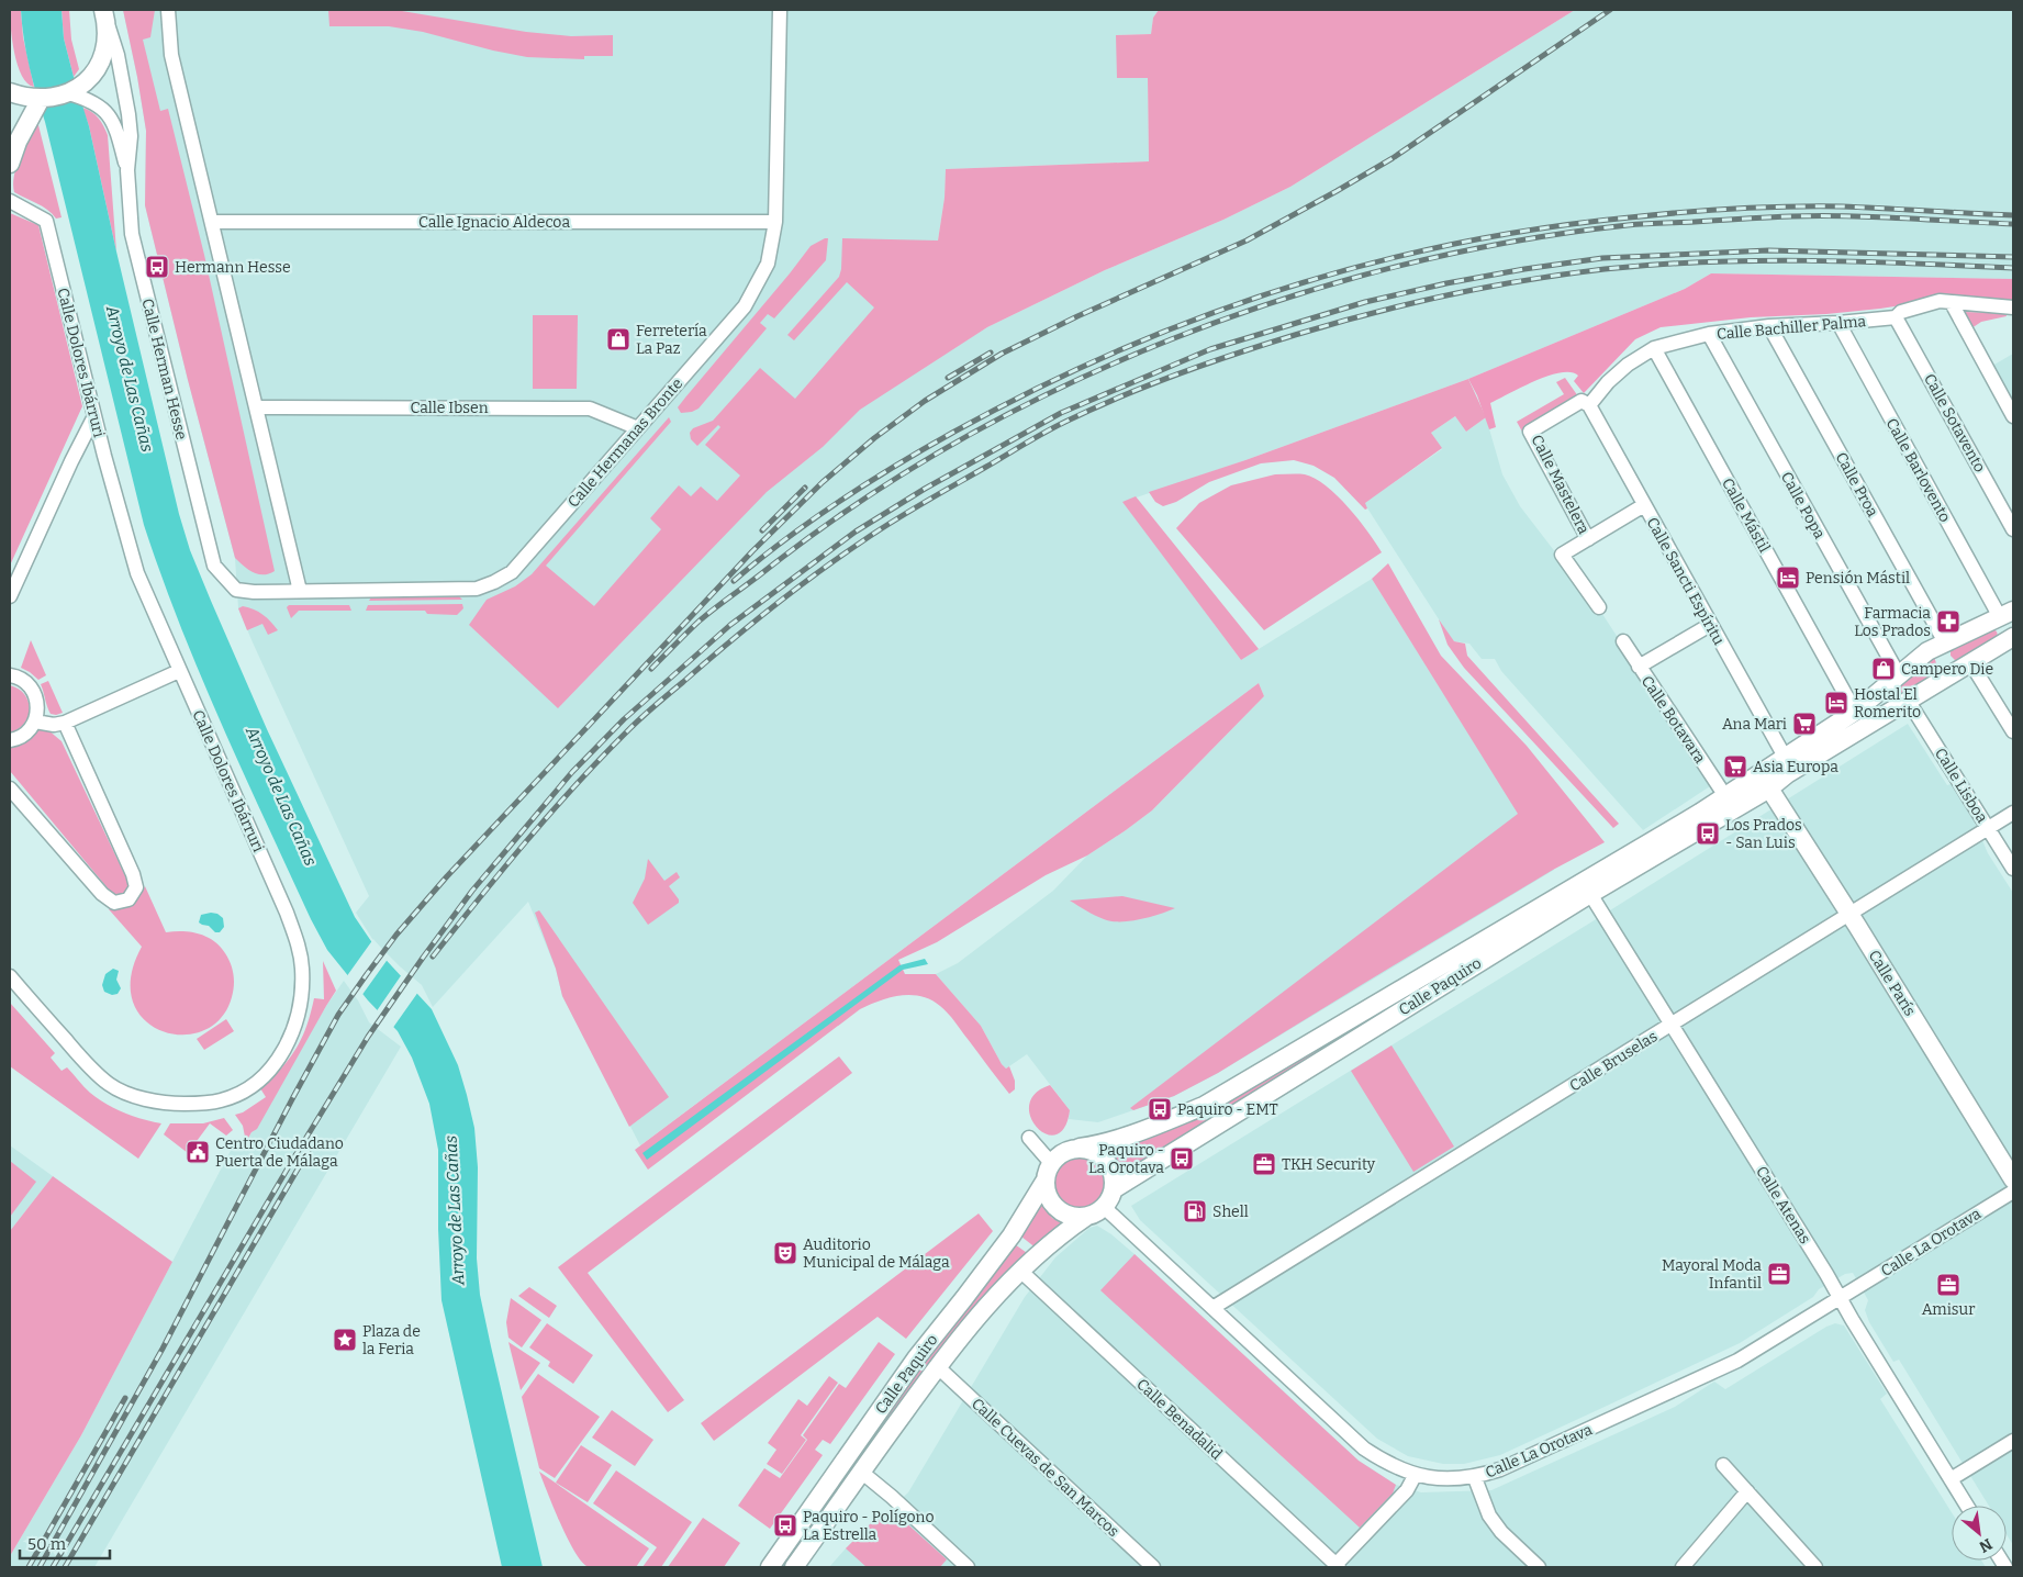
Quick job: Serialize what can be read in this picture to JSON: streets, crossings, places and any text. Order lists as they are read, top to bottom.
{
  "streets": {
    "main road": ["Calle París", "Calle Paquiro"],
    "street": [
      "Calle Ignacio Aldecoa",
      "Calle Bachiller Palma",
      "Calle Dolores Ibárruri",
      "Calle Herman Hesse",
      "Calle Ibsen",
      "Calle Sotavento",
      "Calle Hermanas Bronte",
      "Calle Barlovento",
      "Calle Mastelera",
      "Calle Proa",
      "Calle Popa",
      "Calle Mástil",
      "Calle Sancti Espíritu",
      "Calle Botavara",
      "Calle Lisboa",
      "Calle Bruselas",
      "Calle Atenas",
      "Calle La Orotava",
      "Calle Benadalid",
      "Calle Cuevas de San Marcos"
    ]
  },
  "crossings": [
    ["Calle Ignacio Aldecoa", "Calle Hermanas Bronte"],
    ["Calle Bachiller Palma", "Calle Sotavento"],
    ["Calle Bachiller Palma", "Calle Barlovento"],
    ["Calle Bachiller Palma", "Calle Mastelera"],
    ["Calle Bachiller Palma", "Calle Proa"],
    ["Calle Bachiller Palma", "Calle Popa"],
    ["Calle Bachiller Palma", "Calle Mástil"],
    ["Calle Bachiller Palma", "Calle Sancti Espíritu"],
    ["Calle Herman Hesse", "Calle Hermanas Bronte"],
    ["Calle Ibsen", "Calle Hermanas Bronte"],
    ["Calle Barlovento", "Calle Paquiro"],
    ["Calle Mastelera", "Calle Sancti Espíritu"],
    ["Calle Proa", "Calle Paquiro"],
    ["Calle Popa", "Calle Paquiro"],
    ["Calle Mástil", "Calle Paquiro"],
    ["Calle Sancti Espíritu", "Calle Paquiro"],
    ["Calle Botavara", "Calle Paquiro"],
    ["Calle Lisboa", "Calle Paquiro"],
    ["Calle Lisboa", "Calle Bruselas"],
    ["Calle París", "Calle Paquiro"],
    ["Calle París", "Calle Bruselas"],
    ["Calle Paquiro", "Calle Atenas"],
    ["Calle Paquiro", "Calle La Orotava"],
    ["Calle Paquiro", "Calle Benadalid"],
    ["Calle Paquiro", "Calle Cuevas de San Marcos"],
    ["Calle Bruselas", "Calle Atenas"],
    ["Calle Bruselas", "Calle La Orotava"],
    ["Calle Atenas", "Calle La Orotava"]
  ],
  "water": ["Arroyo de Las Cañas"],
  "places": {
    "bus stop": [
      "Hermann Hesse",
      "Los Prados - San Luis",
      "Paquiro - EMT",
      "Paquiro - La Orotava",
      "Paquiro - Polígono La Estrella"
    ],
    "shop": ["Ferretería La Paz", "Campero Die"],
    "hotel": ["Pensión Mástil", "Hostal El Romerito"],
    "pharmacy": ["Farmacia Los Prados"],
    "supermarket": ["Ana Mari", "Asia Europa"],
    "public building": ["Centro Ciudadano Puerta de Málaga"],
    "office": ["TKH Security", "Mayoral Moda Infantil", "Amisur"],
    "fuel station": ["Shell"],
    "theatre": ["Auditorio Municipal de Málaga"],
    "place": ["Plaza de la Feria"]
  },
  "scale_bar": "50 m",
  "north": "bottom right"
}
